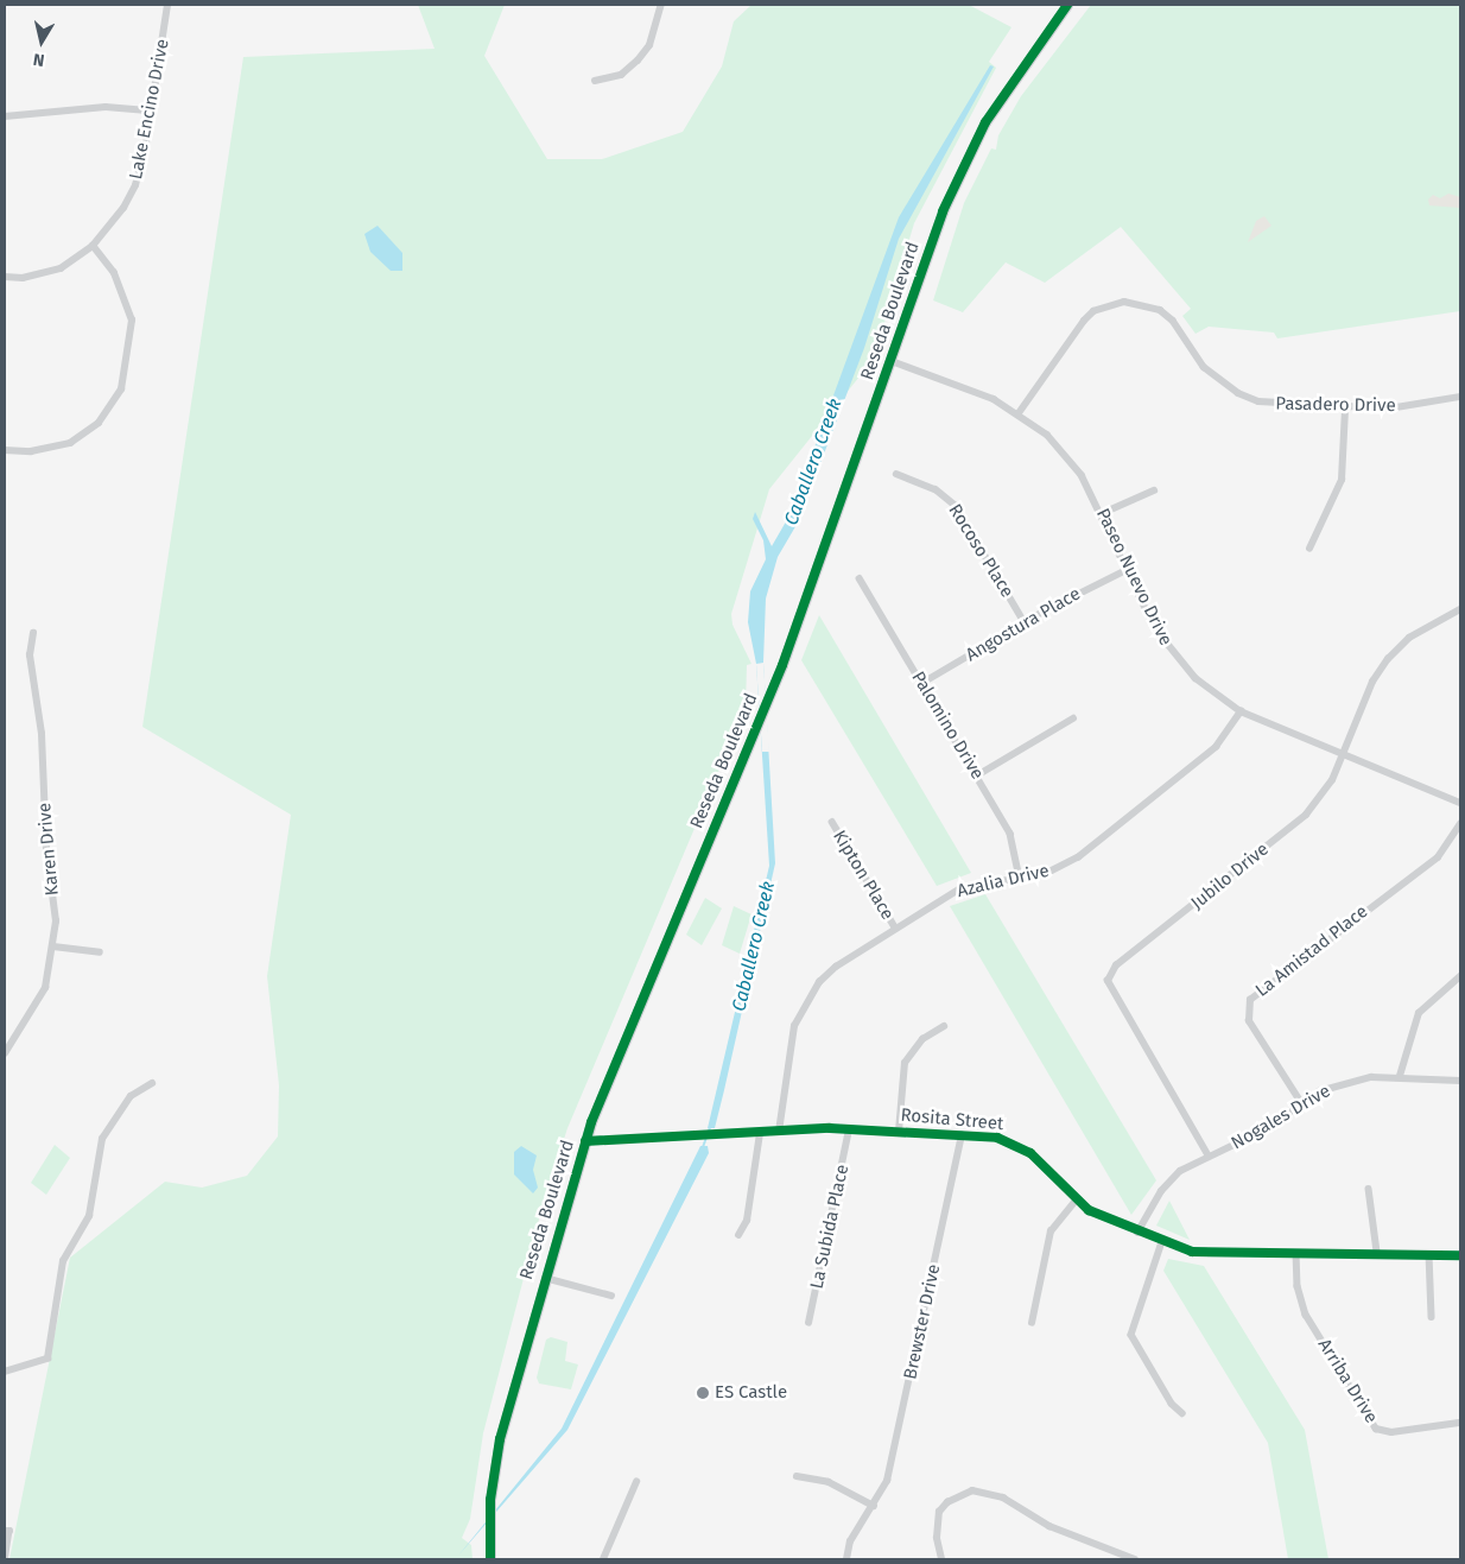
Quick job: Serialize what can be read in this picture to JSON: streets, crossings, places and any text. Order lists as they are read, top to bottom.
{
  "streets": {
    "main road": ["Reseda Boulevard"],
    "street": [
      "Lake Encino Drive",
      "Pasadero Drive",
      "Rocoso Place",
      "Paseo Nuevo Drive",
      "Angostura Place",
      "Palomino Drive",
      "Karen Drive",
      "Kipton Place",
      "Jubilo Drive",
      "Azalia Drive",
      "La Amistad Place",
      "Nogales Drive",
      "Rosita Street",
      "La Subida Place",
      "Brewster Drive",
      "Arriba Drive"
    ]
  },
  "crossings": [
    ["Reseda Boulevard", "Paseo Nuevo Drive"],
    ["Reseda Boulevard", "Rosita Street"],
    ["Pasadero Drive", "Paseo Nuevo Drive"],
    ["Rocoso Place", "Angostura Place"],
    ["Paseo Nuevo Drive", "Angostura Place"],
    ["Paseo Nuevo Drive", "Jubilo Drive"],
    ["Paseo Nuevo Drive", "Azalia Drive"],
    ["Angostura Place", "Palomino Drive"],
    ["Palomino Drive", "Azalia Drive"],
    ["Kipton Place", "Azalia Drive"],
    ["Jubilo Drive", "Nogales Drive"],
    ["Azalia Drive", "Rosita Street"],
    ["La Amistad Place", "Nogales Drive"],
    ["Nogales Drive", "Rosita Street"],
    ["Rosita Street", "La Subida Place"],
    ["Rosita Street", "Brewster Drive"],
    ["Rosita Street", "Arriba Drive"]
  ],
  "water": ["Caballero Creek"],
  "places": ["ES Castle"],
  "north": "bottom"
}
